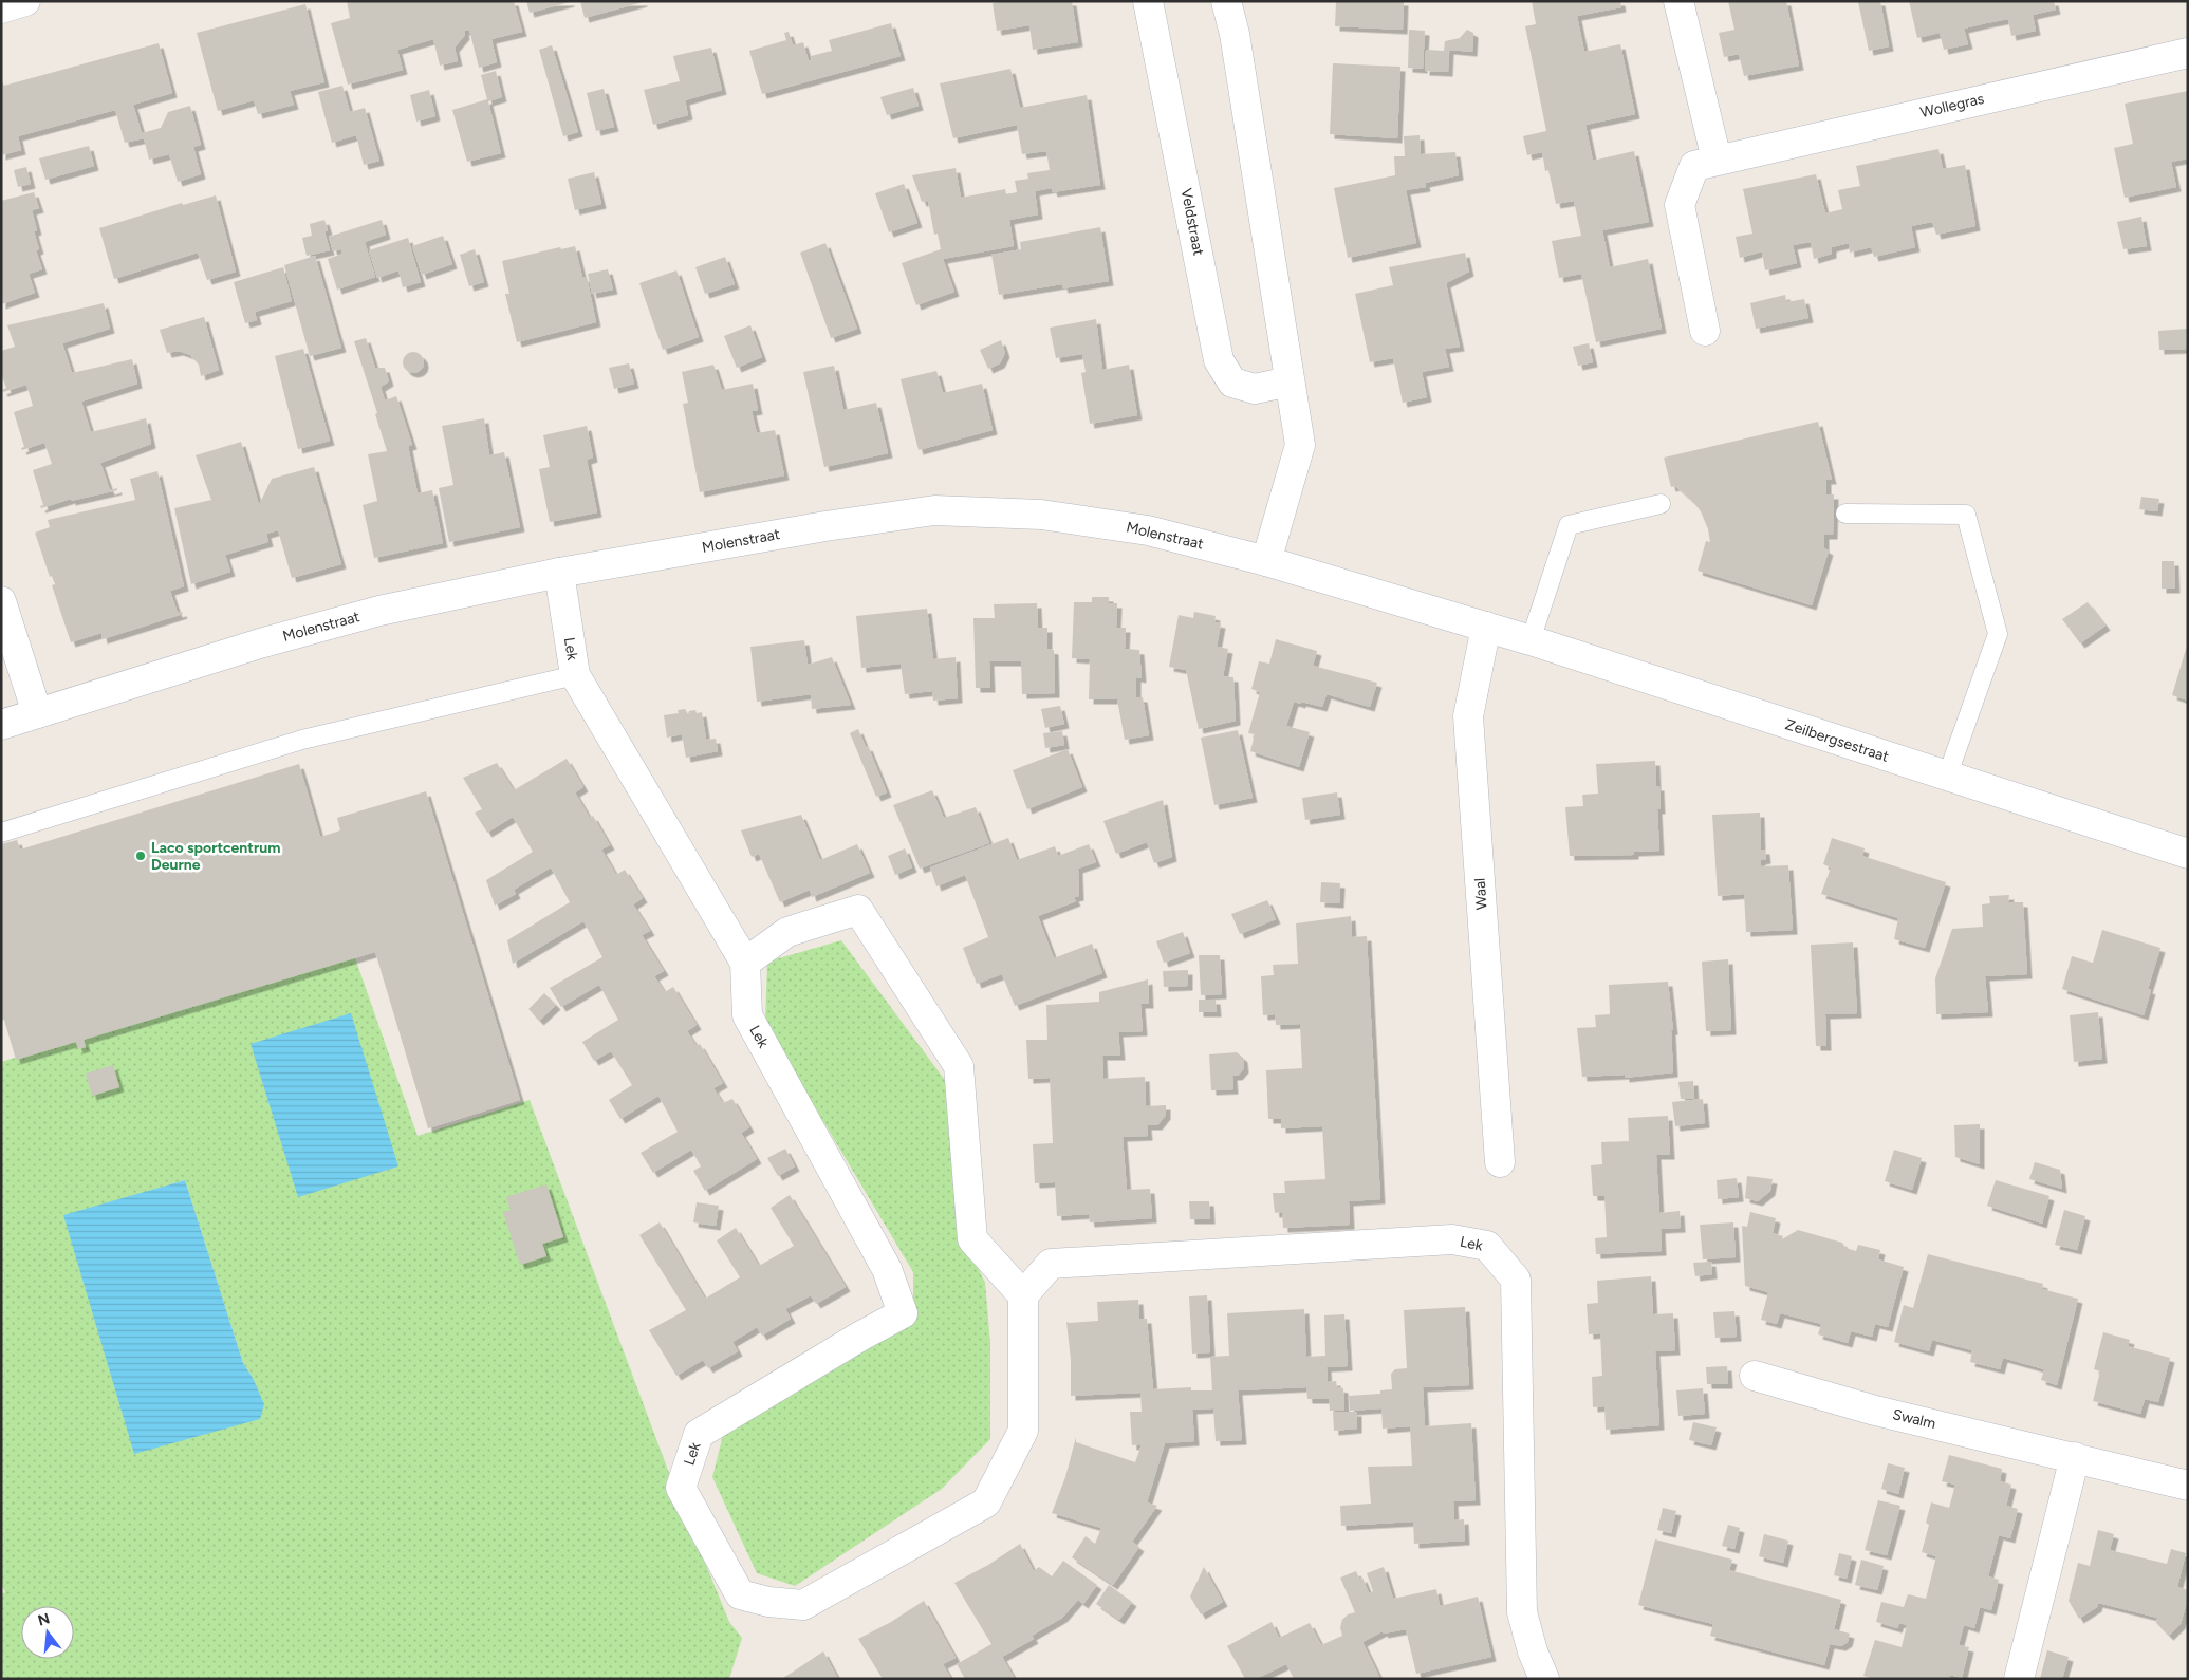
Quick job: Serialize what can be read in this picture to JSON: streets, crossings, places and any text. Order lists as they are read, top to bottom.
{
  "streets": {
    "street": [
      "Wollegras",
      "Veldstraat",
      "Molenstraat",
      "Lek",
      "Zeilbergsestraat",
      "Waal",
      "Swalm"
    ]
  },
  "crossings": [
    ["Molenstraat", "Lek"],
    ["Molenstraat", "Zeilbergsestraat"],
    ["Molenstraat", "Waal"],
    ["Zeilbergsestraat", "Waal"]
  ],
  "places": ["Laco sportcentrum Deurne"],
  "north": "top"
}
